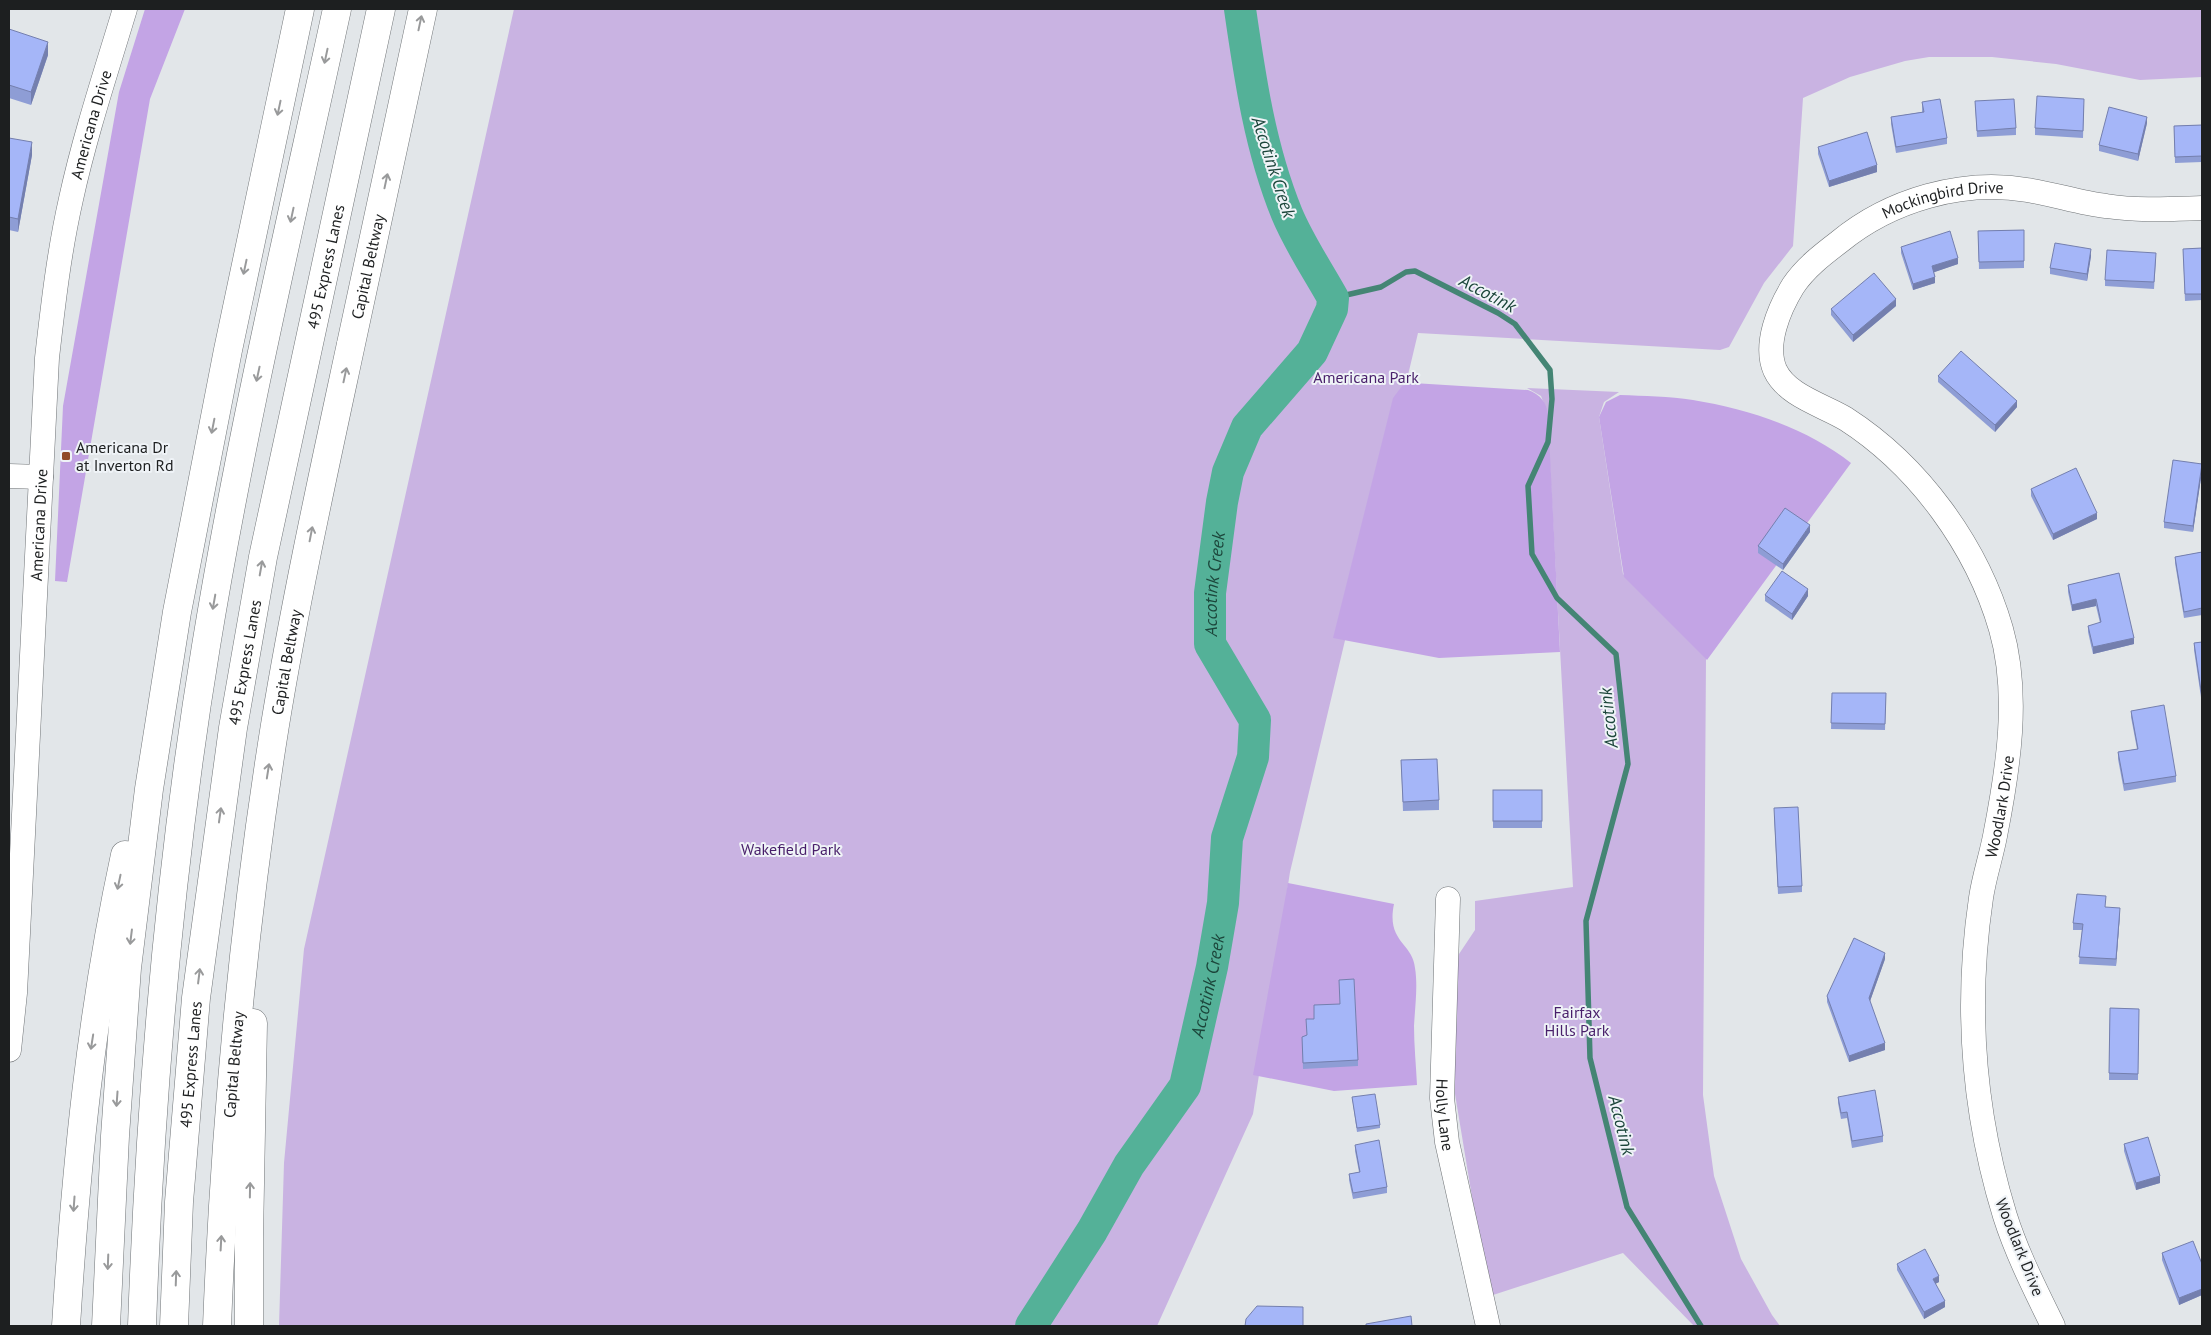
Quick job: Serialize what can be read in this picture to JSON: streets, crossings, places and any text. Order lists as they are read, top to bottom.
{
  "streets": {
    "highway": ["495 Express Lanes", "Capital Beltway"],
    "street": [
      "Americana Drive",
      "Mockingbird Drive",
      "Woodlark Drive",
      "Holly Lane"
    ]
  },
  "crossings": [
    ["Mockingbird Drive", "Woodlark Drive"]
  ],
  "water": ["Accotink Creek", "Accotink"],
  "parks": ["Americana Park", "Wakefield Park", "Fairfax Hills Park"],
  "places": {
    "transit": ["Americana Dr at Inverton Rd"]
  }
}
